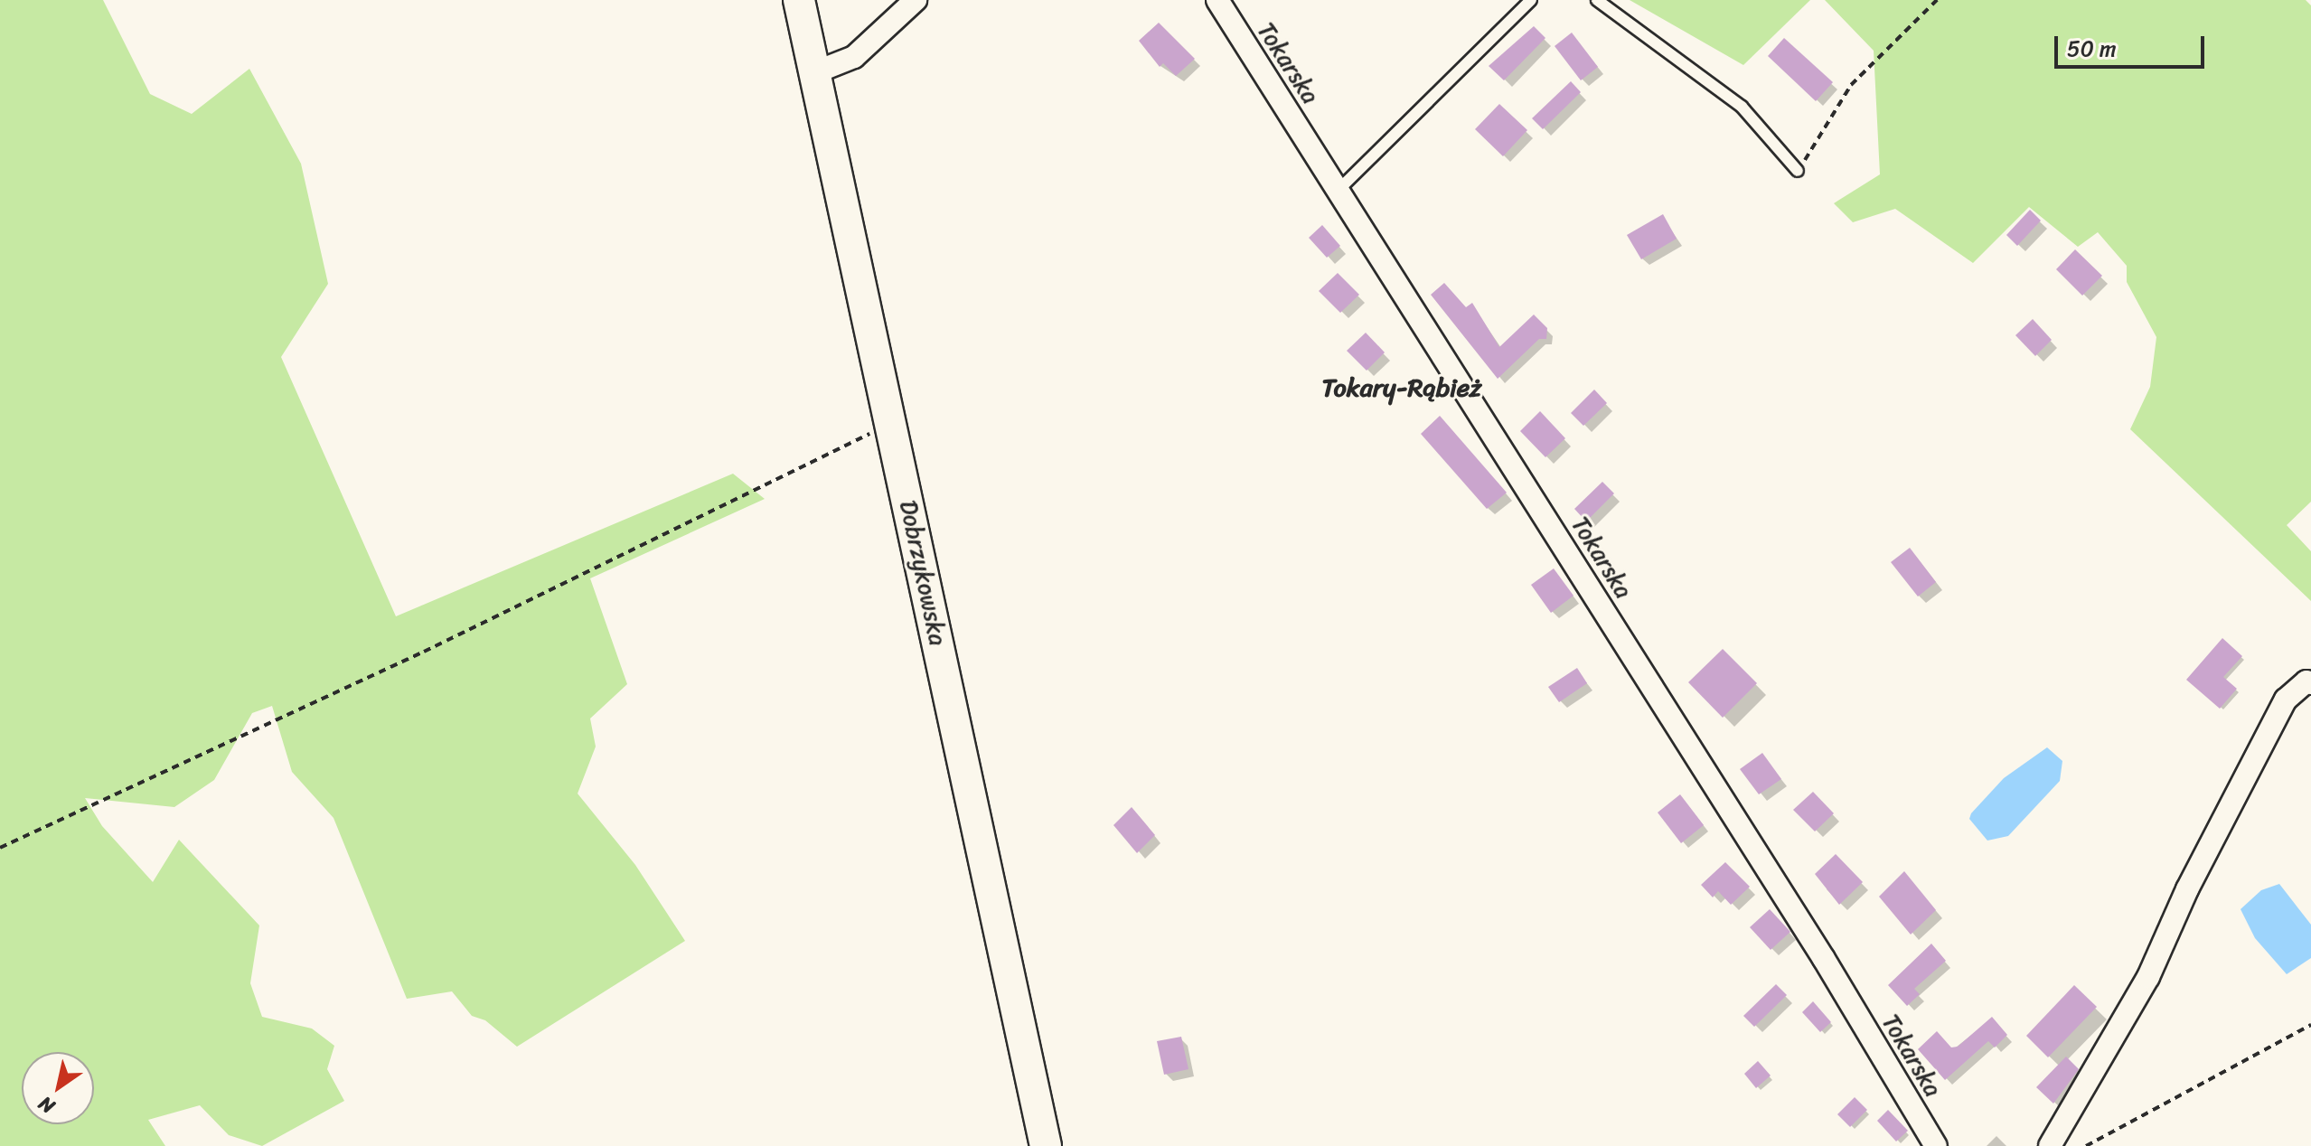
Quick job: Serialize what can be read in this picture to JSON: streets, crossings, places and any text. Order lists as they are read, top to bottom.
{
  "streets": {
    "main road": ["Dobrzykowska"],
    "street": ["Tokarska"]
  },
  "districts": ["Tokary-Rąbież"],
  "scale_bar": "50 m",
  "north": "bottom left"
}
